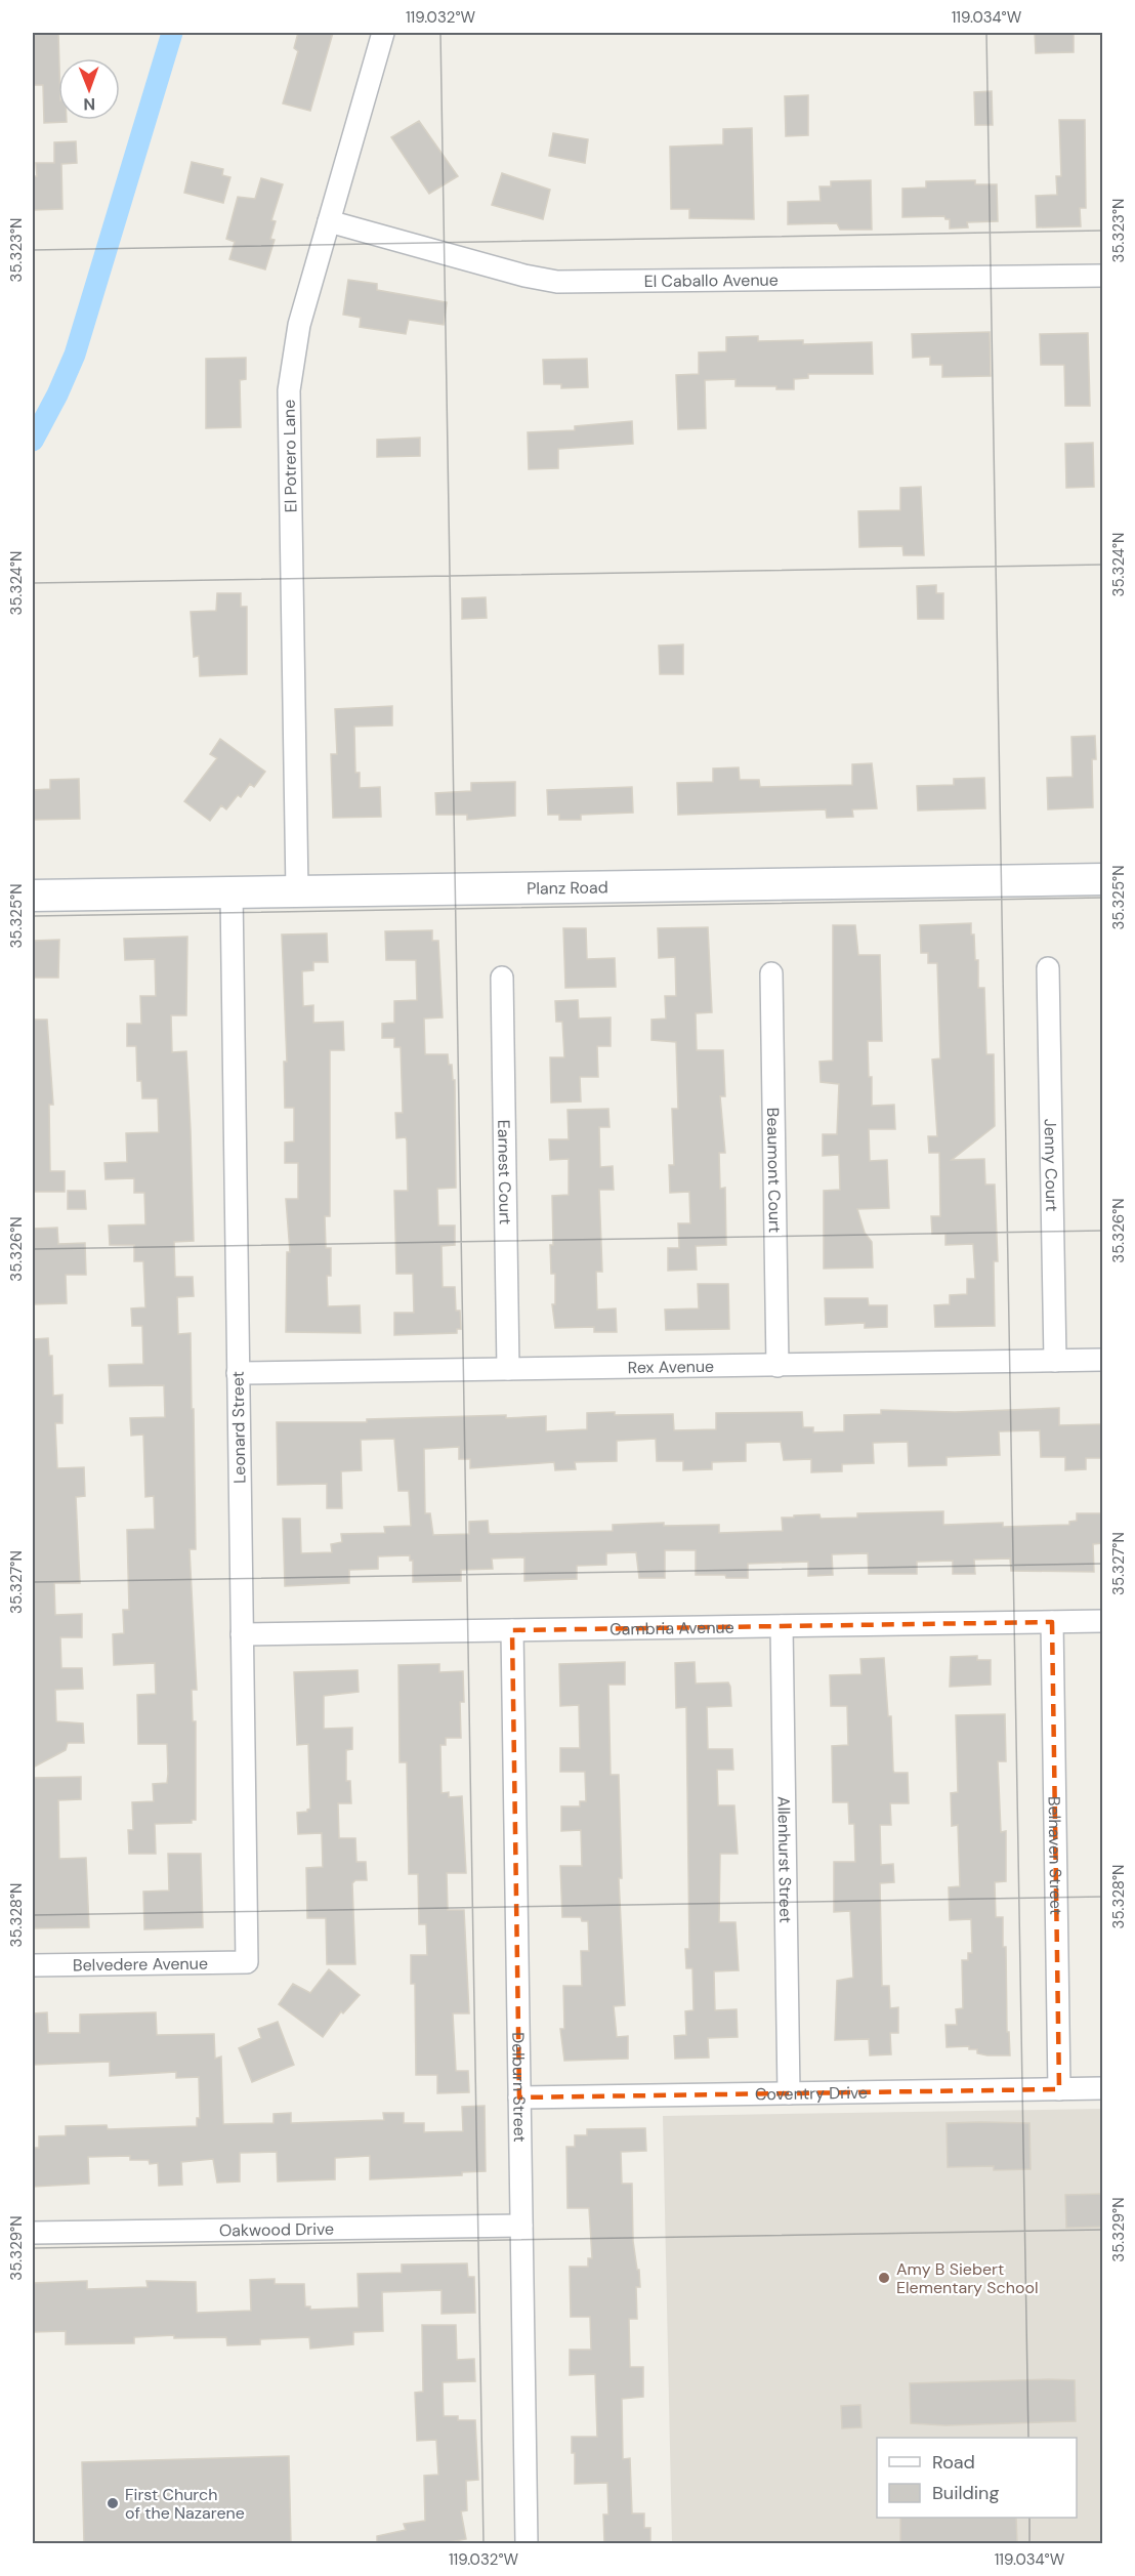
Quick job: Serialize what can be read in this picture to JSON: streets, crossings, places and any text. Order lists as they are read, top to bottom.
{
  "streets": {
    "street": [
      "El Caballo Avenue",
      "El Potrero Lane",
      "Planz Road",
      "Jenny Court",
      "Beaumont Court",
      "Earnest Court",
      "Rex Avenue",
      "Leonard Street",
      "Cambria Avenue",
      "Belhaven Street",
      "Allenhurst Street",
      "Belvedere Avenue",
      "Delburn Street",
      "Coventry Drive",
      "Oakwood Drive"
    ]
  },
  "crossings": [
    ["El Caballo Avenue", "El Potrero Lane"],
    ["El Potrero Lane", "Planz Road"],
    ["Planz Road", "Leonard Street"],
    ["Jenny Court", "Rex Avenue"],
    ["Beaumont Court", "Rex Avenue"],
    ["Earnest Court", "Rex Avenue"],
    ["Rex Avenue", "Leonard Street"],
    ["Leonard Street", "Cambria Avenue"],
    ["Leonard Street", "Belvedere Avenue"],
    ["Cambria Avenue", "Belhaven Street"],
    ["Cambria Avenue", "Allenhurst Street"],
    ["Cambria Avenue", "Delburn Street"],
    ["Belhaven Street", "Coventry Drive"],
    ["Allenhurst Street", "Coventry Drive"],
    ["Delburn Street", "Coventry Drive"],
    ["Delburn Street", "Oakwood Drive"]
  ],
  "places": ["Amy B Siebert Elementary School", "First Church of the Nazarene"],
  "legend": ["Road", "Building"],
  "north": "bottom",
  "coordinates": [
    "119.032°W",
    "119.034°W",
    "35.323°N",
    "35.324°N",
    "35.325°N",
    "35.326°N",
    "35.327°N",
    "35.328°N",
    "35.329°N"
  ]
}
